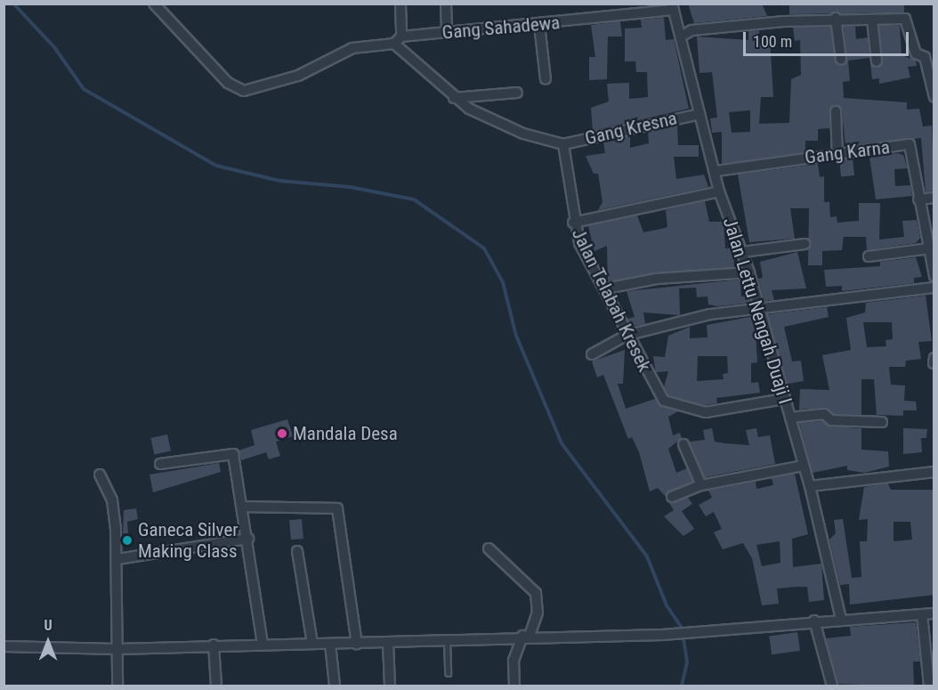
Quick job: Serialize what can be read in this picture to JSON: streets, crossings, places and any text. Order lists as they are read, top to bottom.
{
  "streets": {
    "street": [
      "Gang Sahadewa",
      "Gang Kresna",
      "Gang Karna",
      "Jalan Telabah Kresek",
      "Jalan Lettu Nengah Duaji I"
    ]
  },
  "crossings": [
    ["Gang Sahadewa", "Jalan Lettu Nengah Duaji I"],
    ["Gang Kresna", "Jalan Telabah Kresek"],
    ["Gang Kresna", "Jalan Lettu Nengah Duaji I"],
    ["Gang Karna", "Jalan Lettu Nengah Duaji I"],
    ["Jalan Telabah Kresek", "Jalan Lettu Nengah Duaji I"]
  ],
  "places": ["Mandala Desa", "Ganeca Silver Making Class"],
  "scale_bar": "100 m",
  "north": "top"
}
